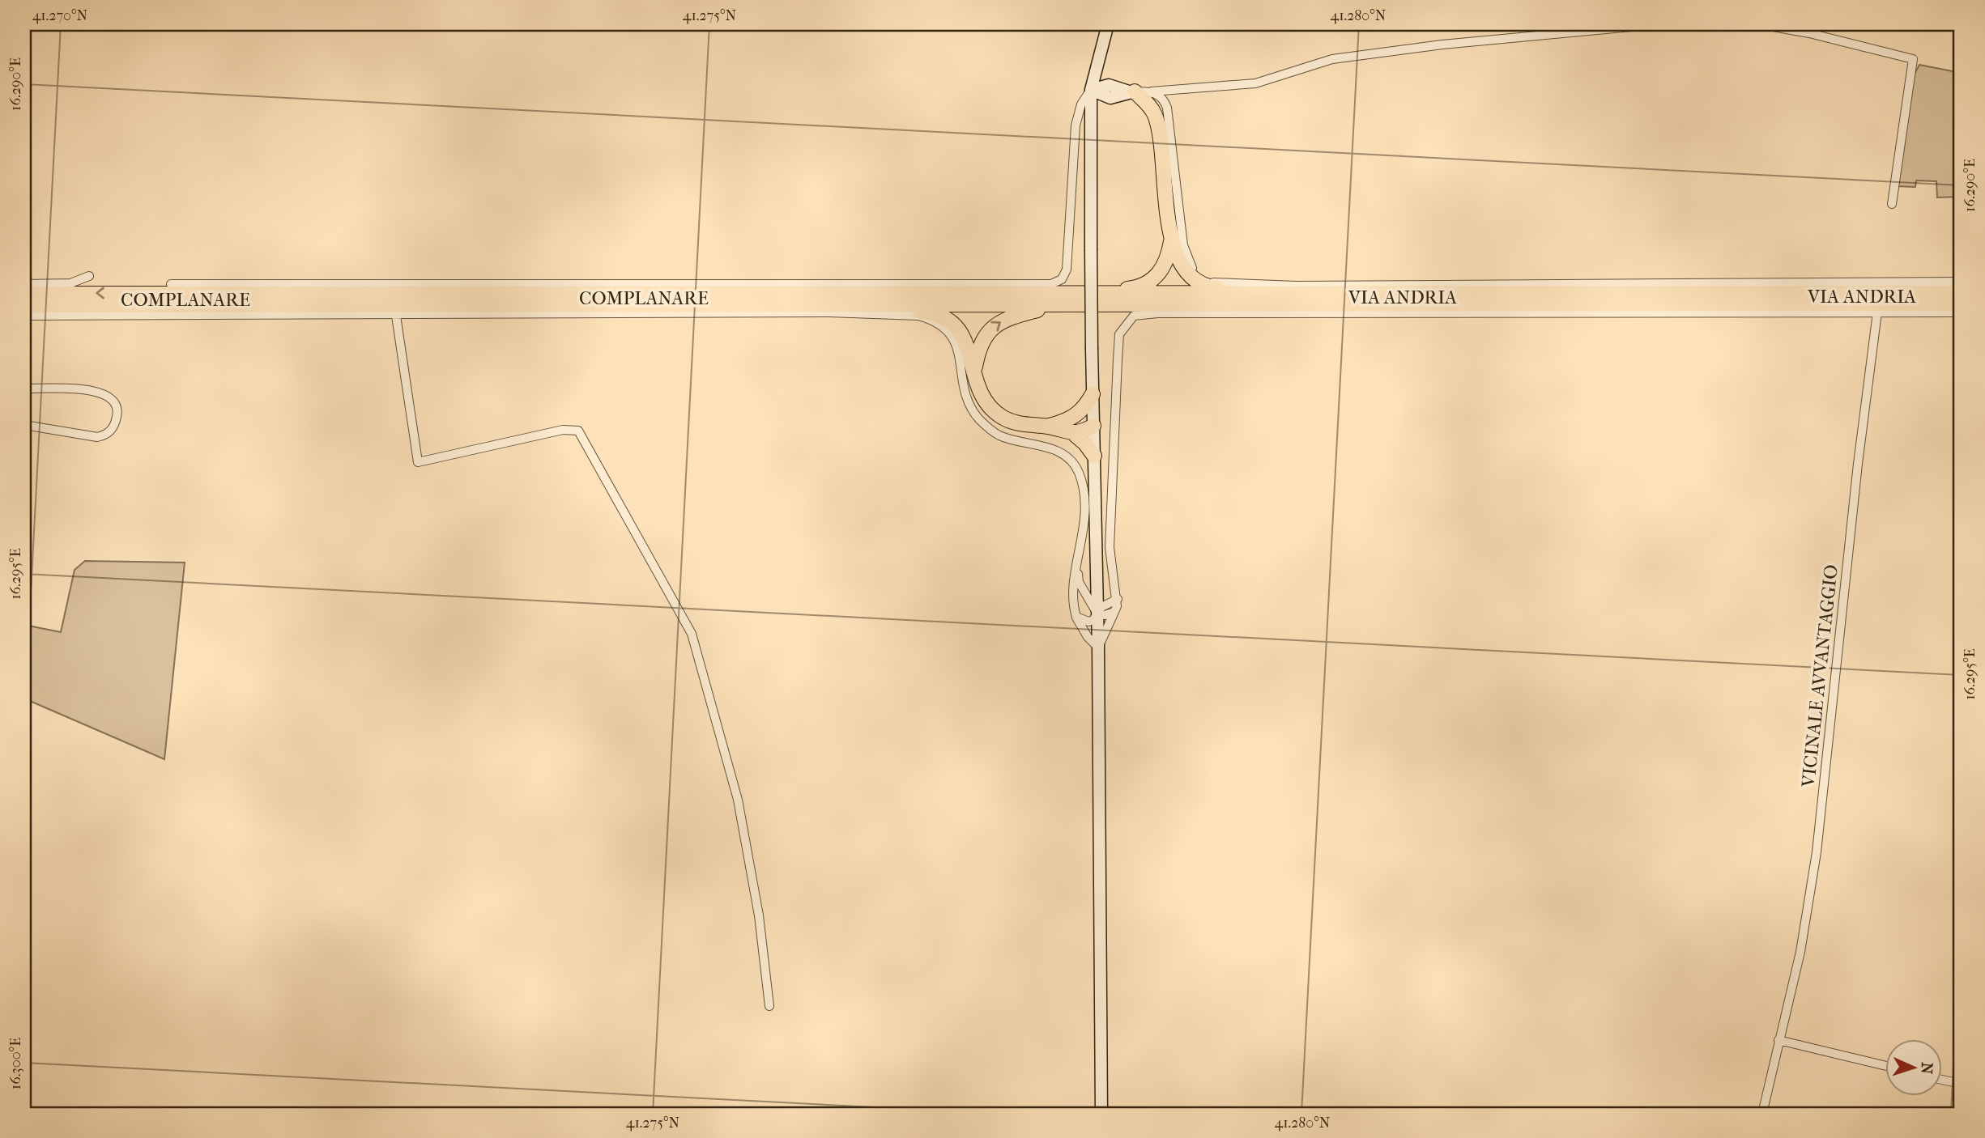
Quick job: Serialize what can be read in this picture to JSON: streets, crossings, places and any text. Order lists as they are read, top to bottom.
{
  "streets": {
    "street": ["VIA ANDRIA", "COMPLANARE", "VICINALE AVVANTAGGIO"]
  },
  "crossings": [
    ["VIA ANDRIA", "VICINALE AVVANTAGGIO"]
  ],
  "north": "right",
  "coordinates": [
    "41.270°N",
    "41.275°N",
    "41.280°N",
    "16.290°E",
    "16.295°E",
    "16.300°E"
  ]
}
